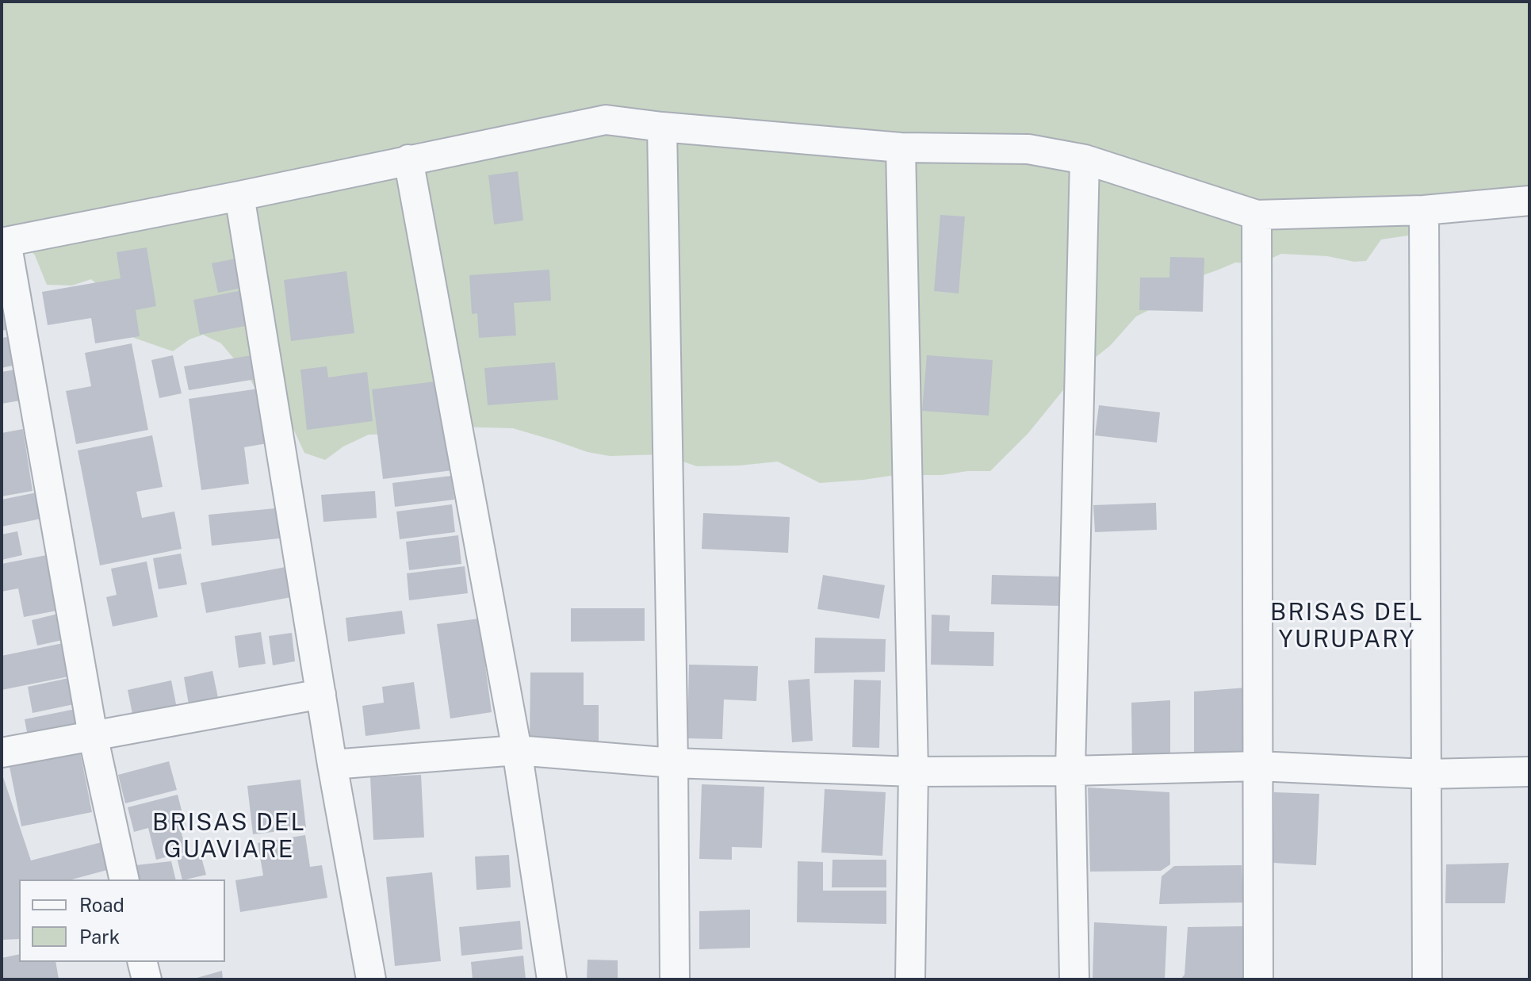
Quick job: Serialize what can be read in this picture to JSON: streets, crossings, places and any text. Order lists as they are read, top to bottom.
{
  "districts": ["BRISAS DEL YURUPARY", "BRISAS DEL GUAVIARE"],
  "legend": ["Road", "Park"]
}
